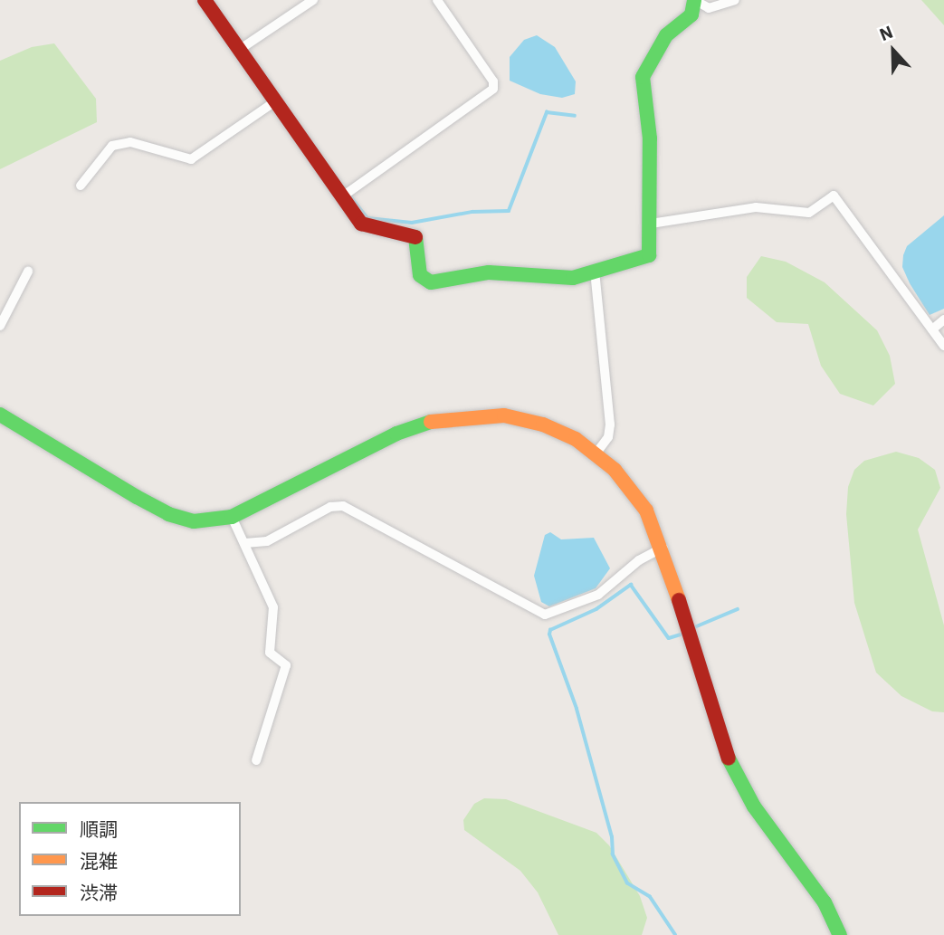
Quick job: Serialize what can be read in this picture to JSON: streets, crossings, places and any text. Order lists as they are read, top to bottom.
{
  "legend": ["順調", "混雑", "渋滞"],
  "north": "top"
}
